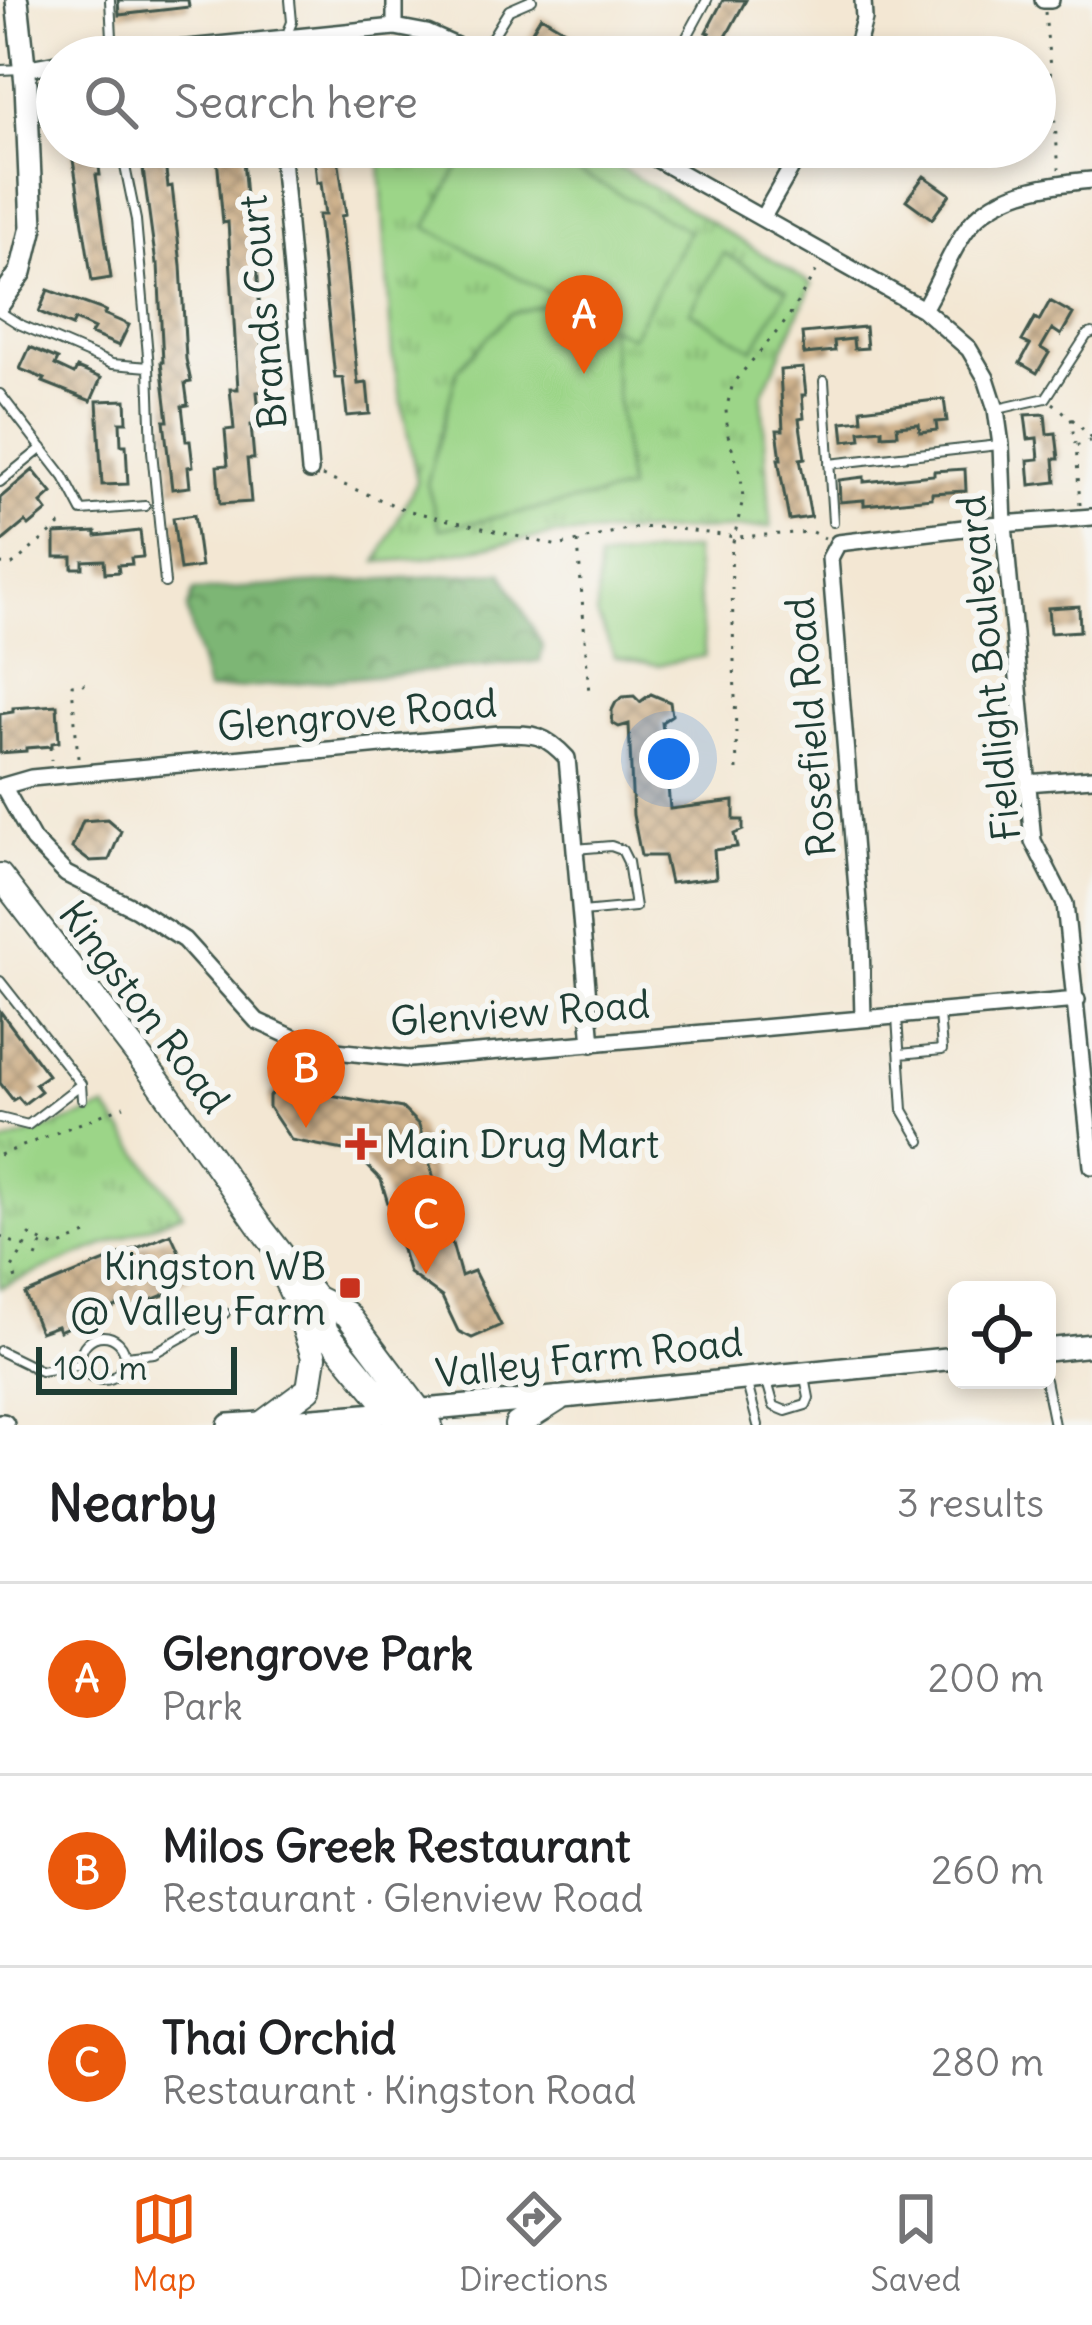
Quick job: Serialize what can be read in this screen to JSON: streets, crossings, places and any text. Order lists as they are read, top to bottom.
{
  "streets": {
    "main road": ["Kingston Road"],
    "street": [
      "Brands Court",
      "Fieldlight Boulevard",
      "Glengrove Road",
      "Rosefield Road",
      "Glenview Road",
      "Valley Farm Road"
    ]
  },
  "crossings": [
    ["Fieldlight Boulevard", "Rosefield Road"],
    ["Fieldlight Boulevard", "Glenview Road"],
    ["Glengrove Road", "Glenview Road"],
    ["Rosefield Road", "Glenview Road"],
    ["Kingston Road", "Valley Farm Road"]
  ],
  "places": {
    "health": ["Main Drug Mart"],
    "transit": ["Kingston WB @ Valley Farm"]
  },
  "scale_bar": "100 m",
  "page": {
    "search": "Search here",
    "pins": ["A", "B", "C"],
    "scale": "100 m",
    "heading": ["Nearby", "3 results"],
    "list": [
      {
        "mark": "A",
        "name": "Glengrove Park",
        "note": "Park",
        "value": "200 m"
      },
      {
        "mark": "B",
        "name": "Milos Greek Restaurant",
        "note": "Restaurant · Glenview Road",
        "value": "260 m"
      },
      {
        "mark": "C",
        "name": "Thai Orchid",
        "note": "Restaurant · Kingston Road",
        "value": "280 m"
      }
    ],
    "nav": ["Map", "Directions", "Saved"]
  }
}
